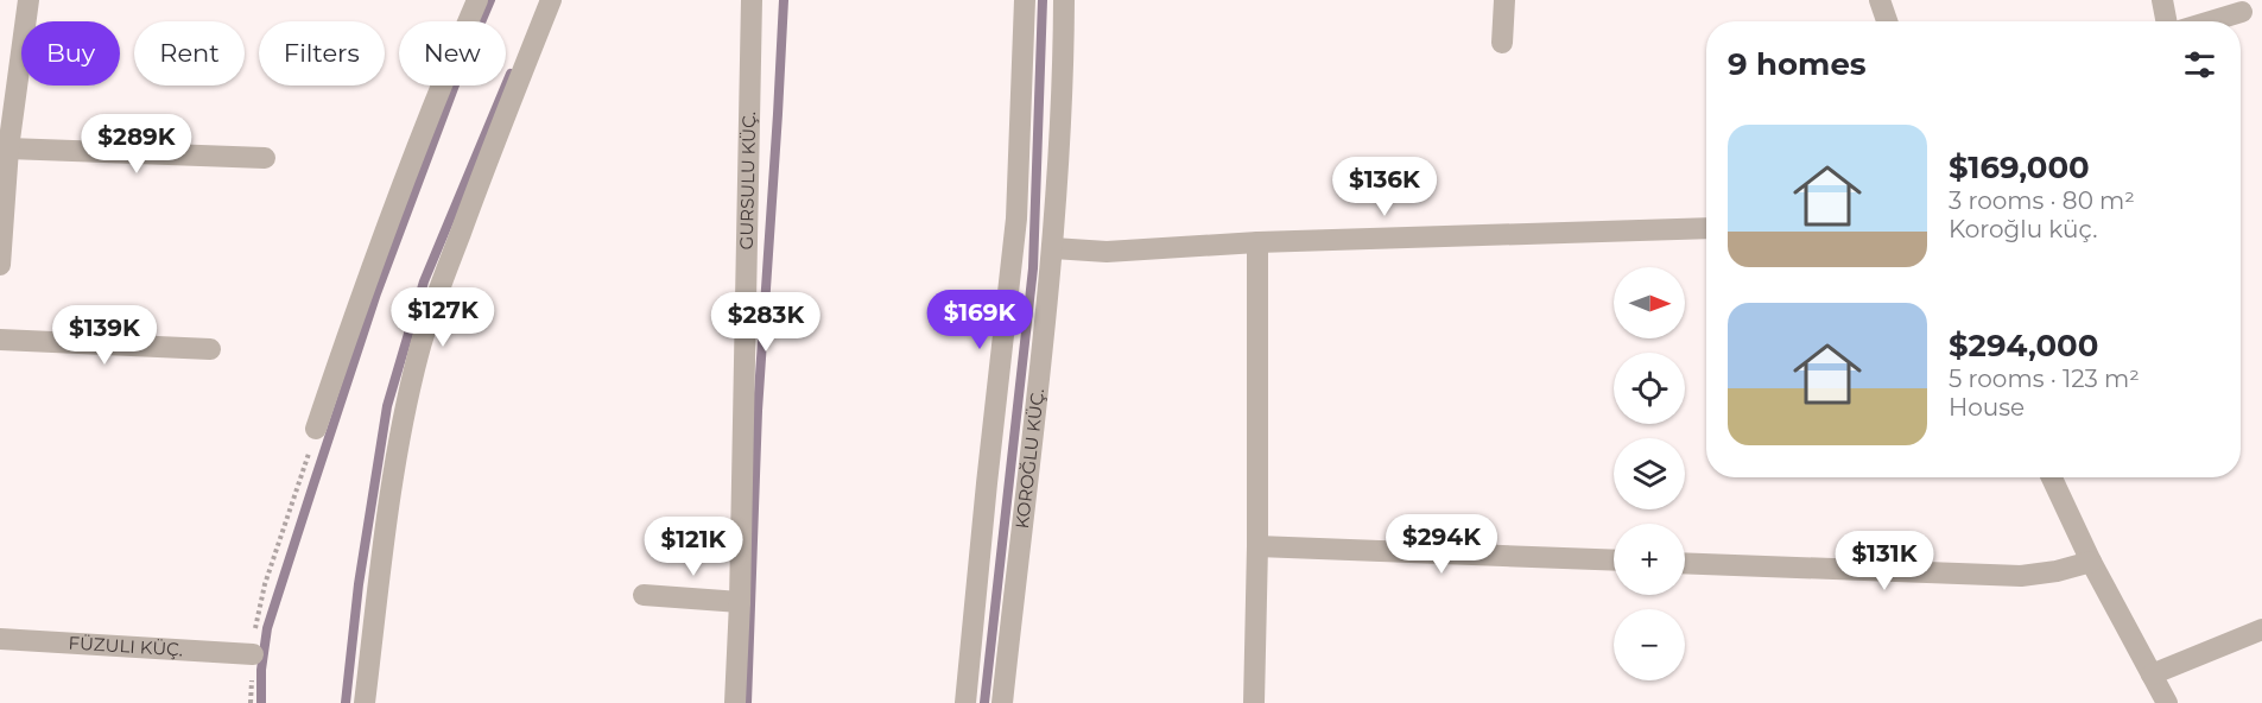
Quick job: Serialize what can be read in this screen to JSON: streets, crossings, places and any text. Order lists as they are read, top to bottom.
{
  "streets": {
    "street": ["GURSULU KÜÇ.", "KOROĞLU KÜÇ.", "FÜZULI KÜÇ."]
  },
  "north": "right",
  "page": {
    "chip": [
      "Buy",
      "Rent",
      "Filters",
      "New"
    ],
    "heading": "9 homes",
    "list": [
      {
        "name": "$169,000",
        "note": "3 rooms · 80 m² · Koroğlu küç."
      },
      {
        "name": "$294,000",
        "note": "5 rooms · 123 m² · House"
      }
    ],
    "price": [
      "$289K",
      "$136K",
      "$127K",
      "$169K",
      "$283K",
      "$139K",
      "$294K",
      "$121K",
      "$131K"
    ],
    "map_buttons": ["+", "−"]
  }
}
